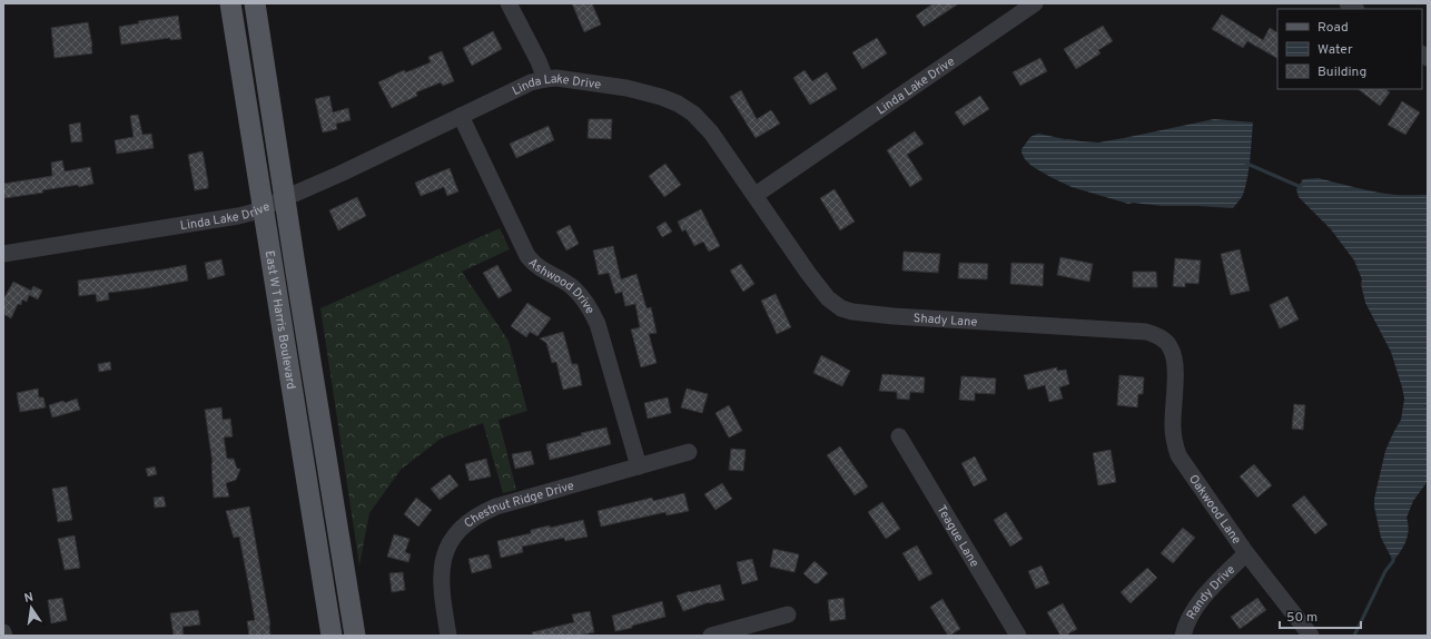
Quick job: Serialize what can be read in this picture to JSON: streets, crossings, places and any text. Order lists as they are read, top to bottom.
{
  "streets": {
    "main road": ["East W T Harris Boulevard"],
    "street": [
      "Linda Lake Drive",
      "Ashwood Drive",
      "Shady Lane",
      "Chestnut Ridge Drive",
      "Oakwood Lane",
      "Teague Lane",
      "Randy Drive"
    ]
  },
  "crossings": [
    ["Linda Lake Drive", "Ashwood Drive"],
    ["Linda Lake Drive", "East W T Harris Boulevard"],
    ["Linda Lake Drive", "Shady Lane"],
    ["Ashwood Drive", "Chestnut Ridge Drive"],
    ["Shady Lane", "Oakwood Lane"],
    ["Oakwood Lane", "Randy Drive"]
  ],
  "legend": ["Road", "Water", "Building"],
  "scale_bar": "50 m",
  "north": "top"
}
